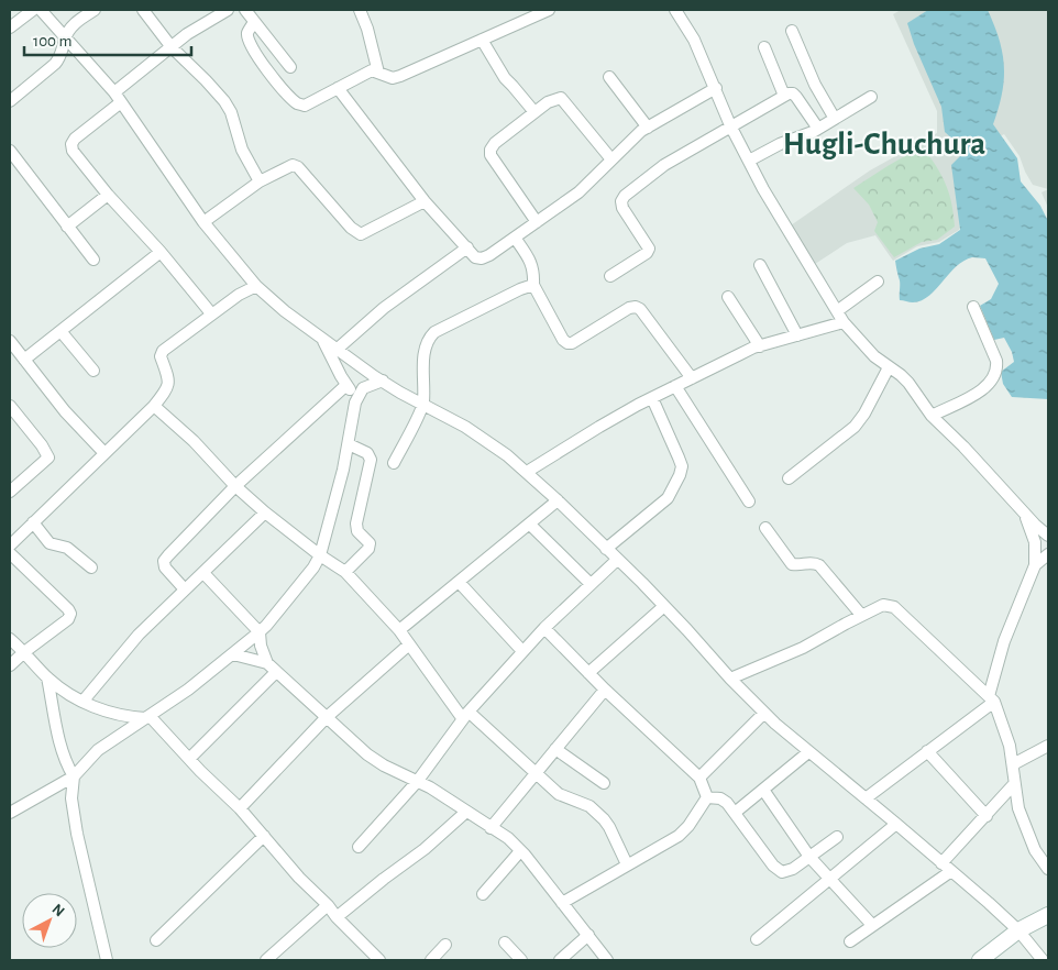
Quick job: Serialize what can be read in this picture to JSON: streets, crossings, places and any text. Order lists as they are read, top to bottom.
{
  "districts": ["Hugli-Chuchura"],
  "scale_bar": "100 m",
  "north": "top right"
}
